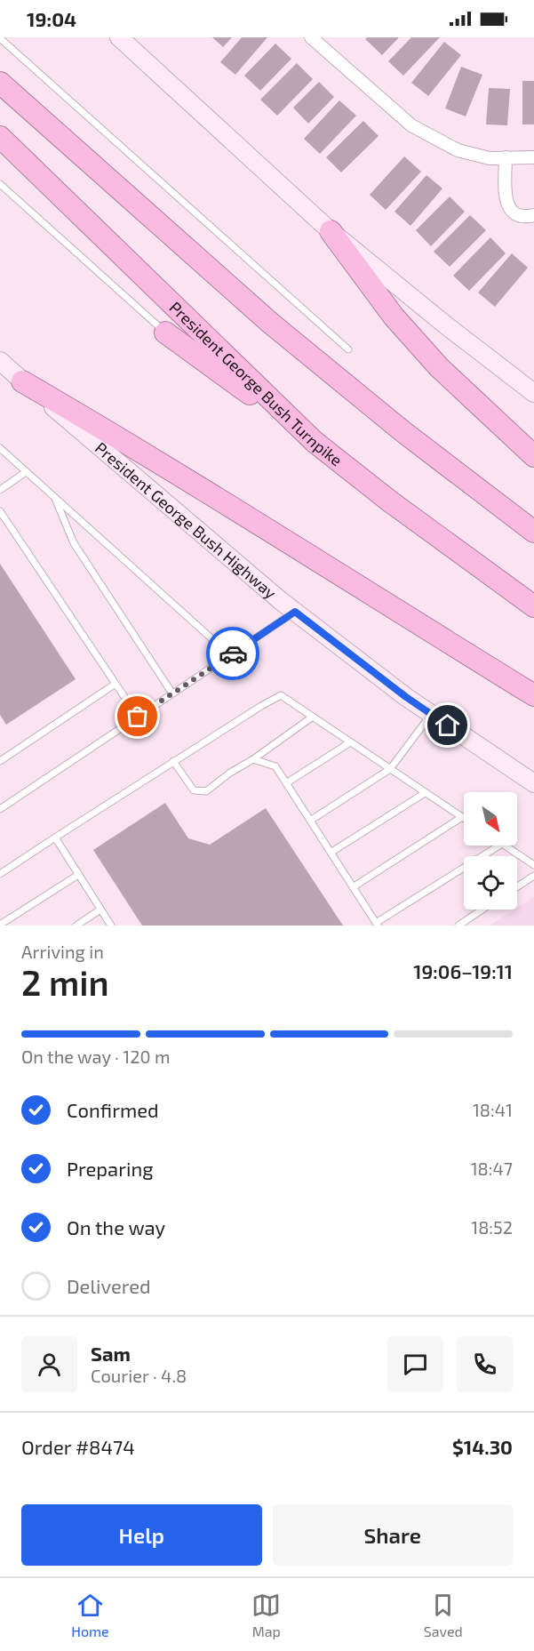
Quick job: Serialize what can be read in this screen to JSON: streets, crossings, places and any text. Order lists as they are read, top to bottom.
{
  "streets": {
    "highway": ["President George Bush Turnpike"],
    "main road": ["President George Bush Highway"]
  },
  "north": "bottom right",
  "page": {
    "status": "19:04",
    "heading": ["2 min", "Arriving in", "19:06–19:11"],
    "panel": [
      "Sam",
      "Courier · 4.8",
      "Order #8474",
      "$14.30"
    ],
    "bar": "On the way · 120 m",
    "list": [
      ["Confirmed", "18:41"],
      ["Preparing", "18:47"],
      ["On the way", "18:52"],
      "Delivered"
    ],
    "buttons": ["Help", "Share"],
    "tabs": ["Home", "Map", "Saved"]
  }
}
